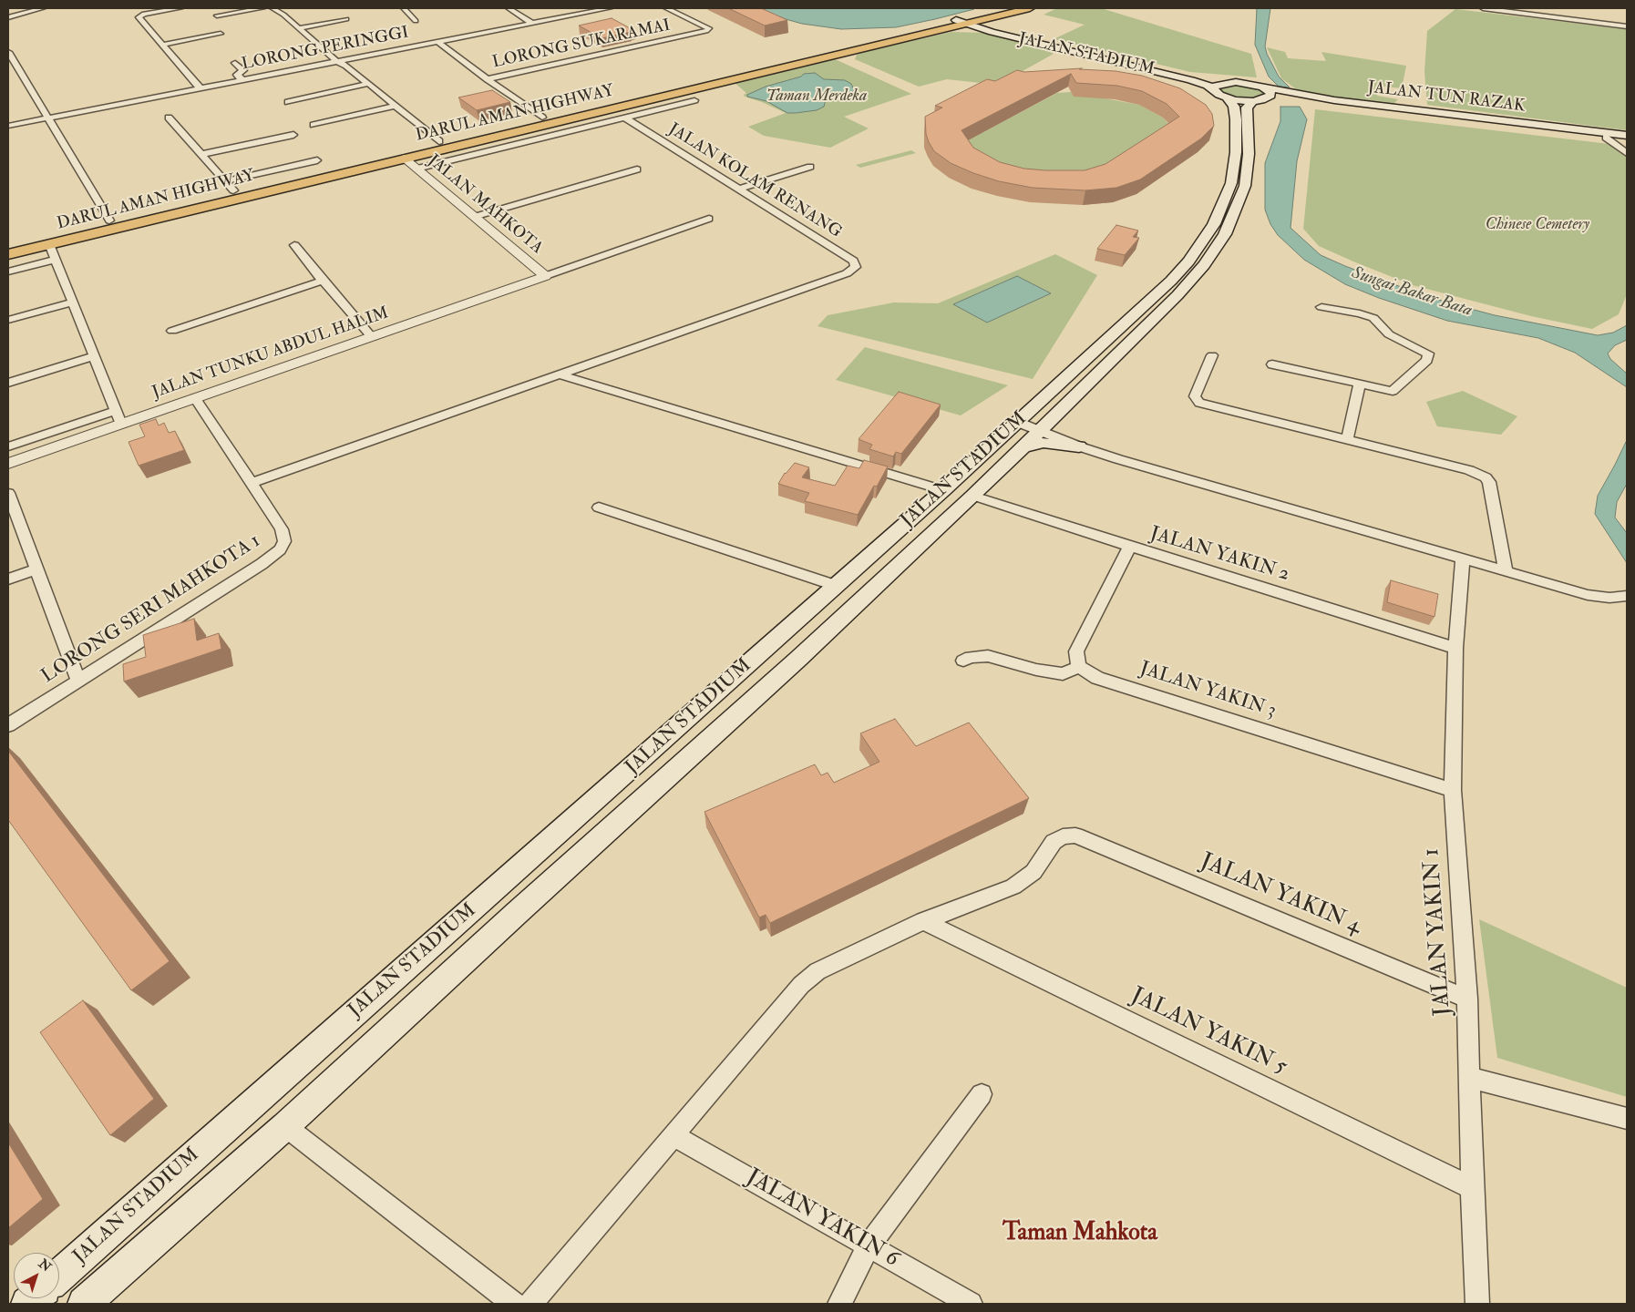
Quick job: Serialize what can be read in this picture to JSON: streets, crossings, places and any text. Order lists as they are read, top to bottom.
{
  "streets": {
    "main road": ["JALAN STADIUM", "JALAN TUN RAZAK", "DARUL AMAN HIGHWAY"],
    "street": [
      "LORONG SUKARAMAI",
      "LORONG PERINGGI",
      "JALAN KOLAM RENANG",
      "JALAN MAHKOTA",
      "JALAN TUNKU ABDUL HALIM",
      "JALAN YAKIN 2",
      "LORONG SERI MAHKOTA 1",
      "JALAN YAKIN 3",
      "JALAN YAKIN 4",
      "JALAN YAKIN 1",
      "JALAN YAKIN 5",
      "JALAN YAKIN 6"
    ]
  },
  "crossings": [
    ["JALAN STADIUM", "JALAN TUN RAZAK"],
    ["JALAN STADIUM", "DARUL AMAN HIGHWAY"],
    ["JALAN STADIUM", "JALAN YAKIN 2"],
    ["DARUL AMAN HIGHWAY", "JALAN MAHKOTA"],
    ["JALAN MAHKOTA", "JALAN TUNKU ABDUL HALIM"],
    ["JALAN TUNKU ABDUL HALIM", "LORONG SERI MAHKOTA 1"],
    ["JALAN YAKIN 2", "JALAN YAKIN 1"],
    ["JALAN YAKIN 3", "JALAN YAKIN 1"],
    ["JALAN YAKIN 4", "JALAN YAKIN 1"],
    ["JALAN YAKIN 4", "JALAN YAKIN 5"],
    ["JALAN YAKIN 1", "JALAN YAKIN 5"]
  ],
  "districts": ["Taman Mahkota"],
  "water": ["Sungai Bakar Bata"],
  "parks": ["Taman Merdeka", "Chinese Cemetery"],
  "north": "top right"
}
